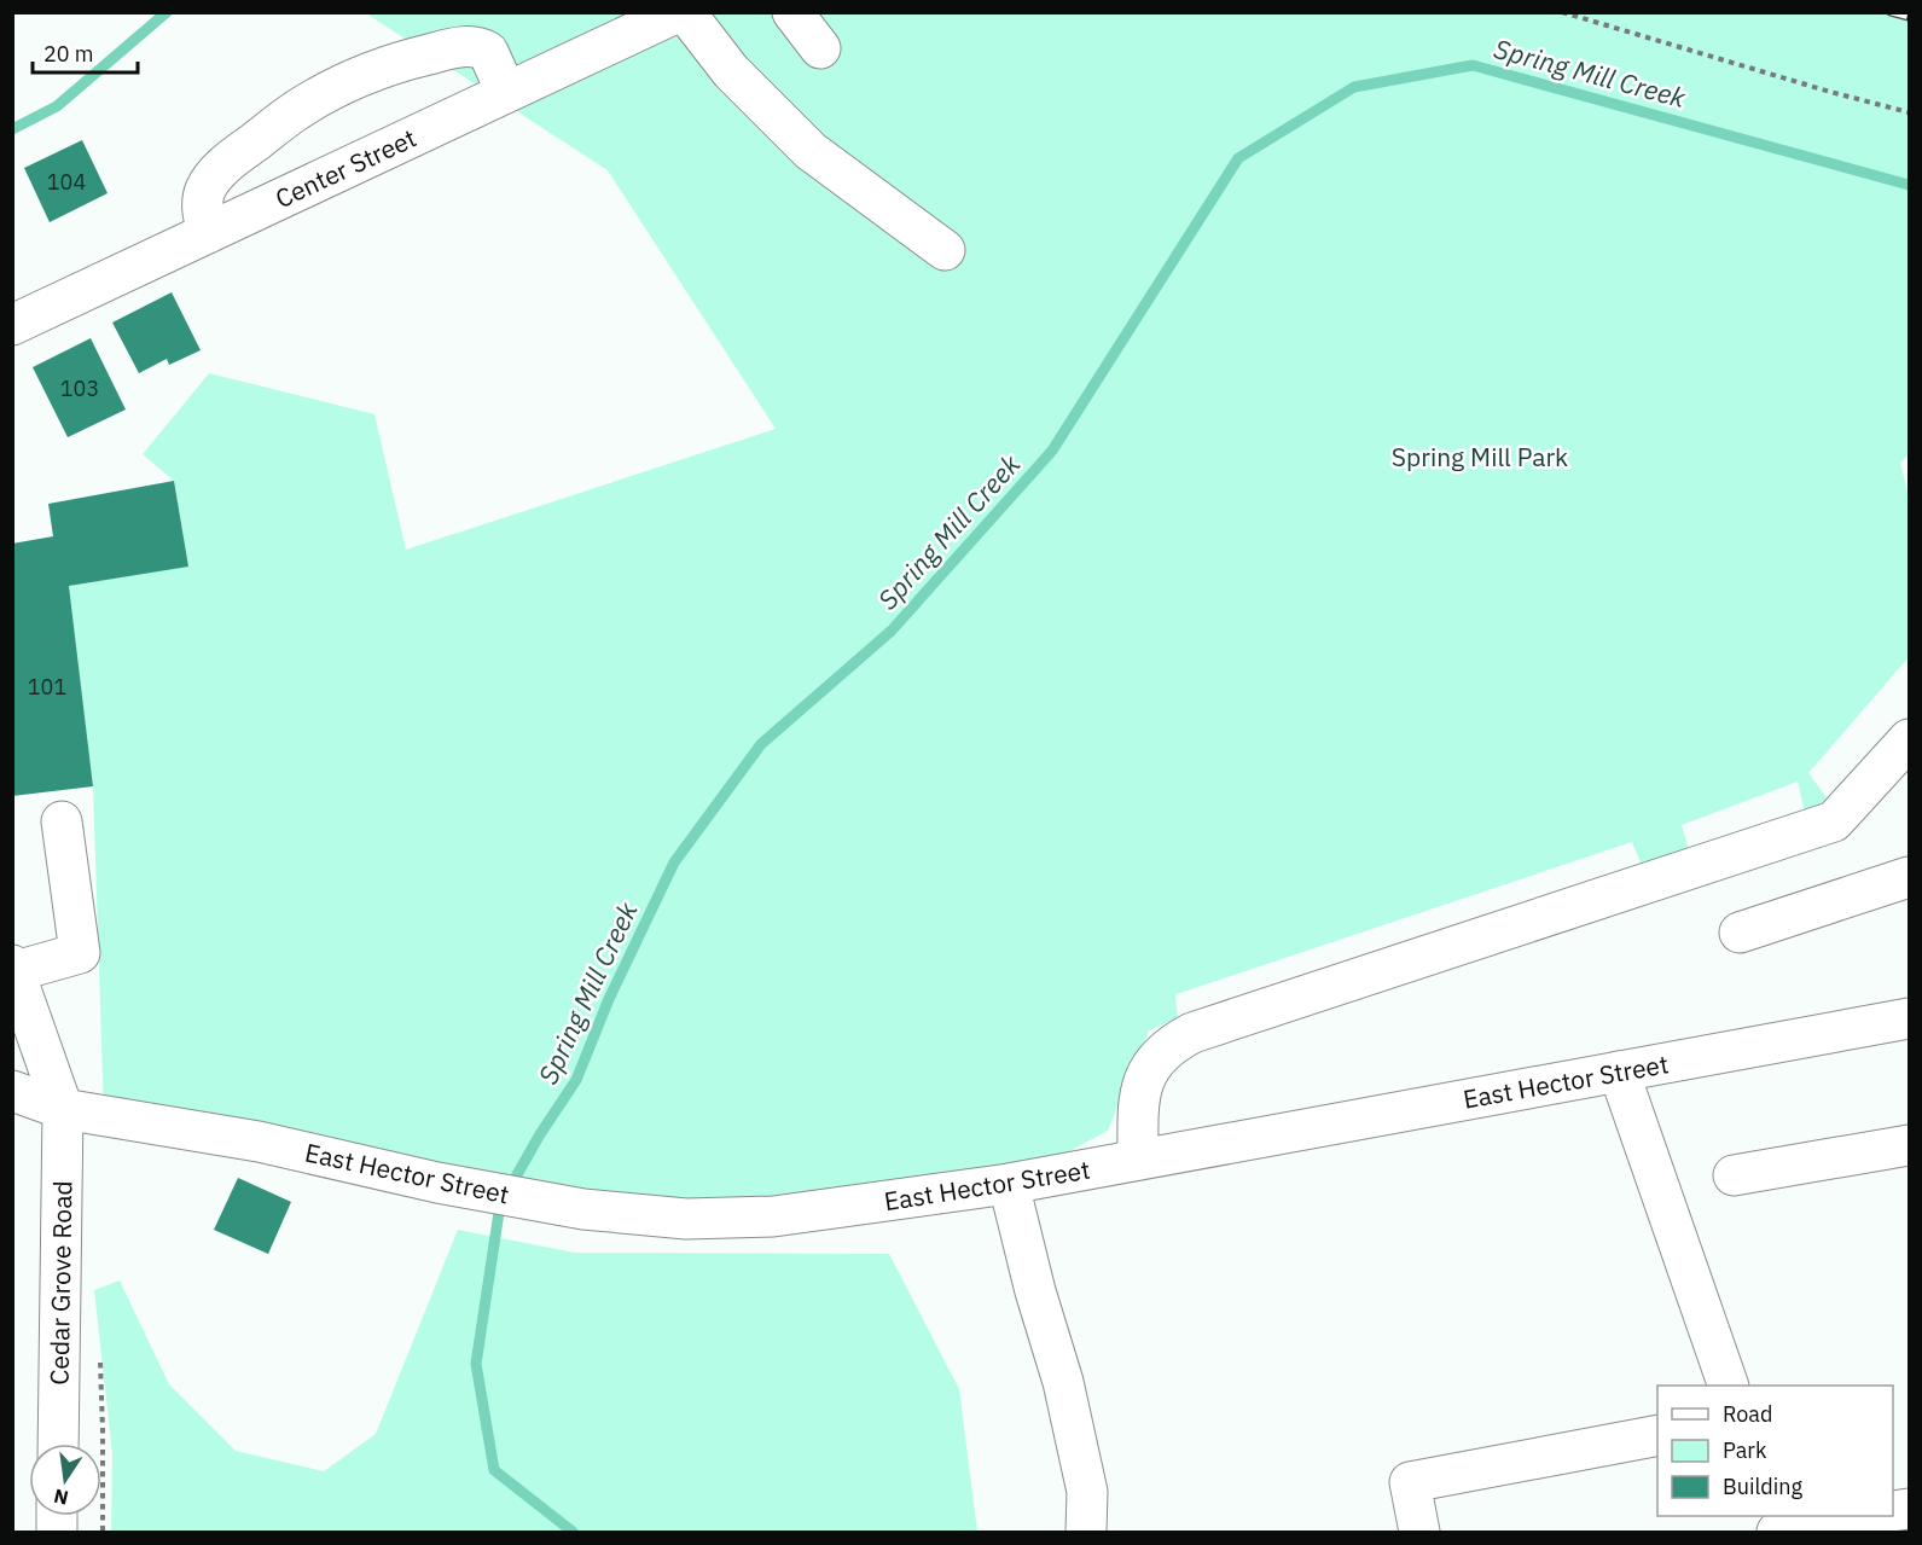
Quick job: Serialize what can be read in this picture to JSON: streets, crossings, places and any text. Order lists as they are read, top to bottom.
{
  "streets": {
    "main road": ["Center Street", "East Hector Street", "Cedar Grove Road"]
  },
  "crossings": [
    ["East Hector Street", "Cedar Grove Road"]
  ],
  "water": ["Spring Mill Creek"],
  "parks": ["Spring Mill Park"],
  "house_numbers": ["104", "103", "101"],
  "legend": ["Road", "Park", "Building"],
  "scale_bar": "20 m",
  "north": "bottom"
}
